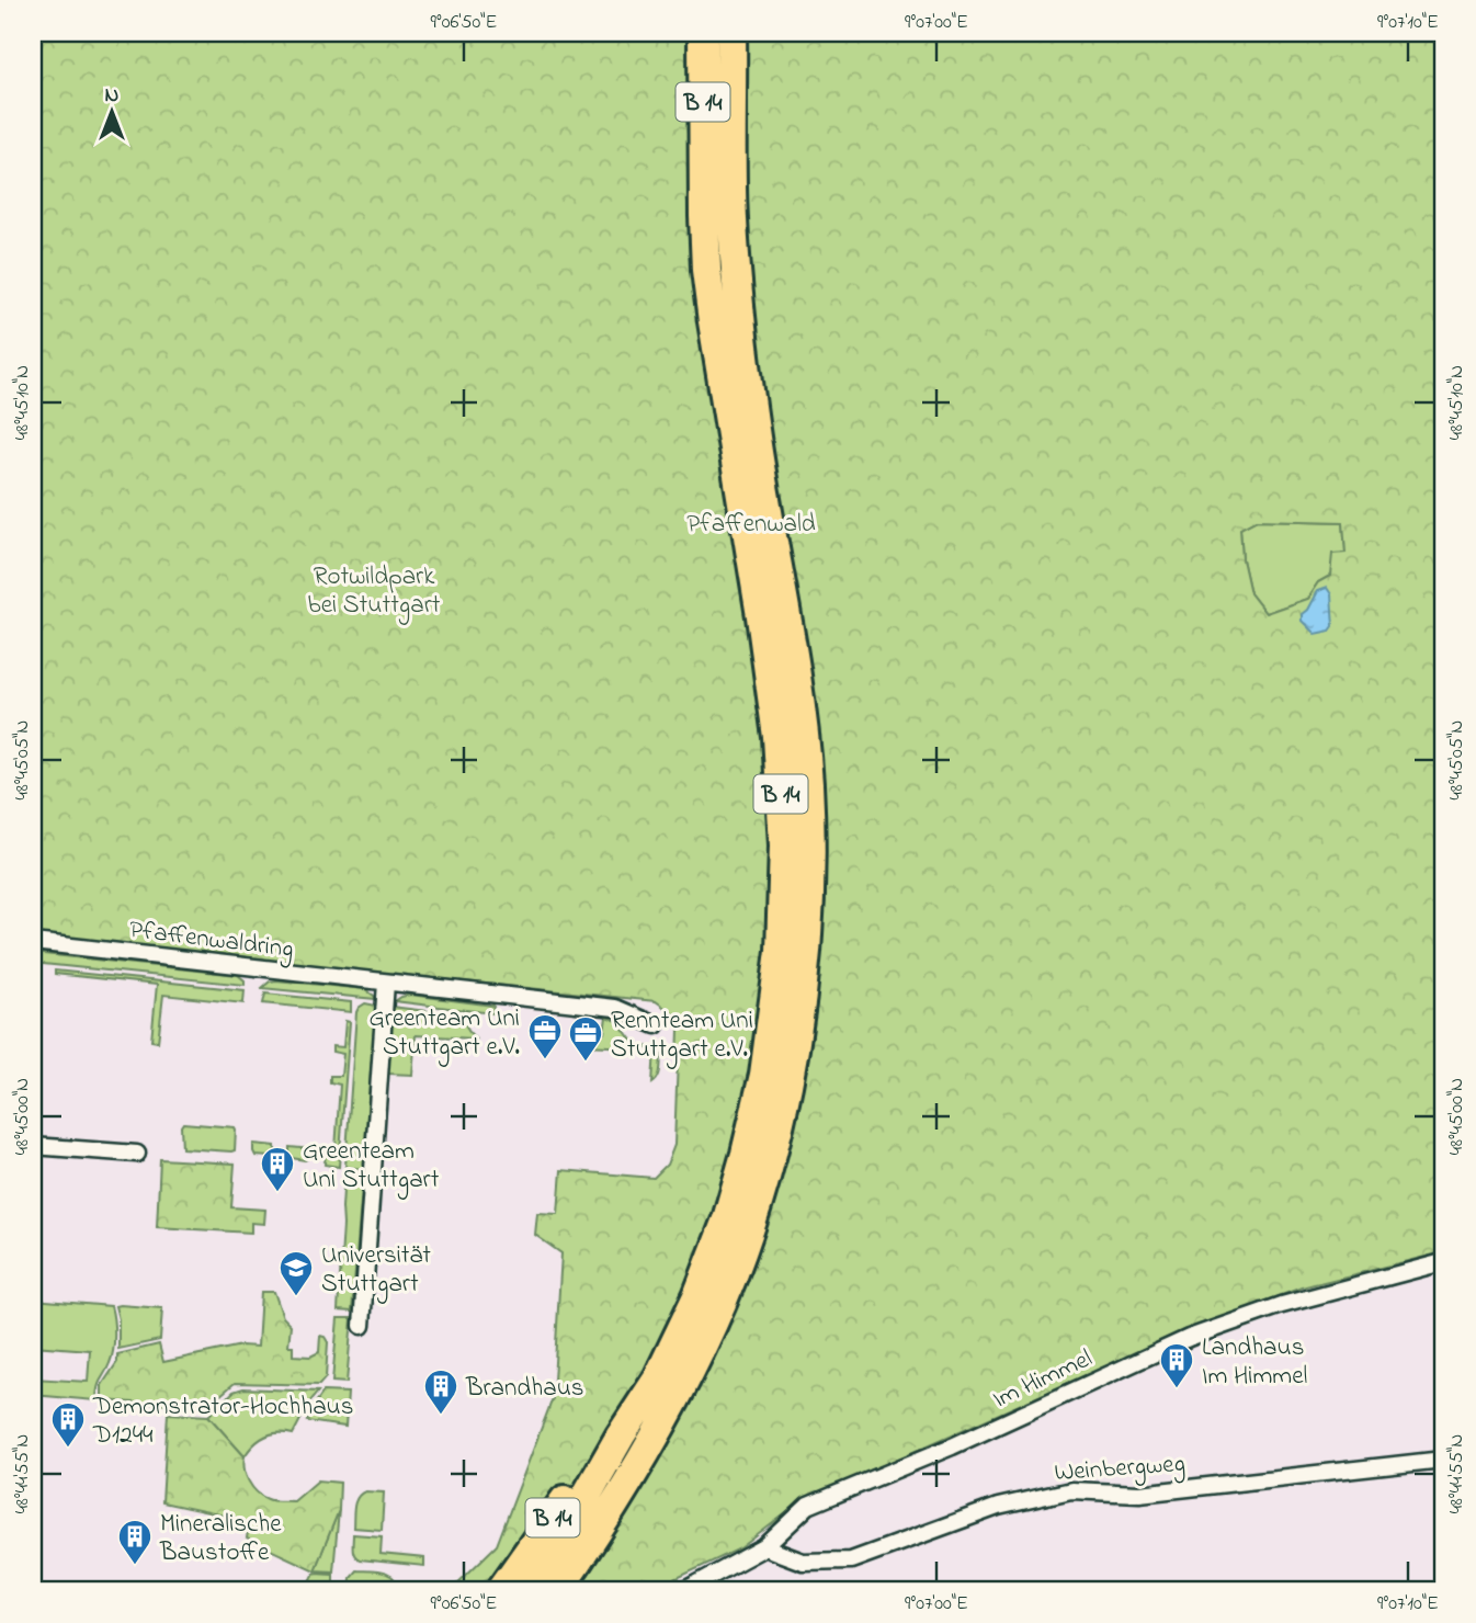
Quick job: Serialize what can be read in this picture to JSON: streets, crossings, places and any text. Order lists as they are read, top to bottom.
{
  "streets": {
    "highway": ["B 14"],
    "street": ["Pfaffenwaldring", "Im Himmel", "Weinbergweg"]
  },
  "crossings": [
    ["Im Himmel", "Weinbergweg"]
  ],
  "parks": ["Pfaffenwald", "Rotwildpark bei Stuttgart"],
  "places": {
    "office": ["Greenteam Uni Stuttgart e.V.", "Rennteam Uni Stuttgart e.V."],
    "building": [
      "Greenteam Uni Stuttgart",
      "Landhaus Im Himmel",
      "Brandhaus",
      "Demonstrator-Hochhaus D1244",
      "Mineralische Baustoffe"
    ],
    "school or university": ["Universität Stuttgart"]
  },
  "north": "top",
  "coordinates": [
    "9°06'50\"E",
    "9°07'00\"E",
    "9°07'10\"E",
    "48°45'10\"N",
    "48°45'05\"N",
    "48°45'00\"N",
    "48°44'55\"N"
  ]
}
